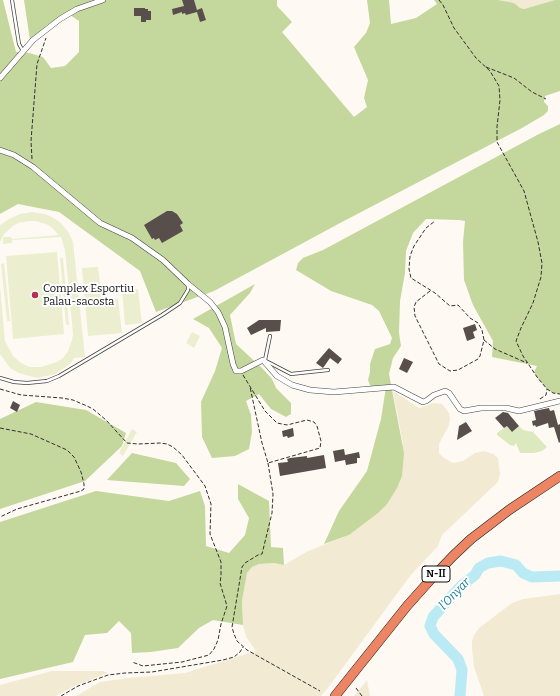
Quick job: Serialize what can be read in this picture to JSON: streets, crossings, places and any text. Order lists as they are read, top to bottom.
{
  "streets": {
    "highway": ["N-II"]
  },
  "water": ["l'Onyar"],
  "places": ["Complex Esportiu Palau-sacosta"]
}
